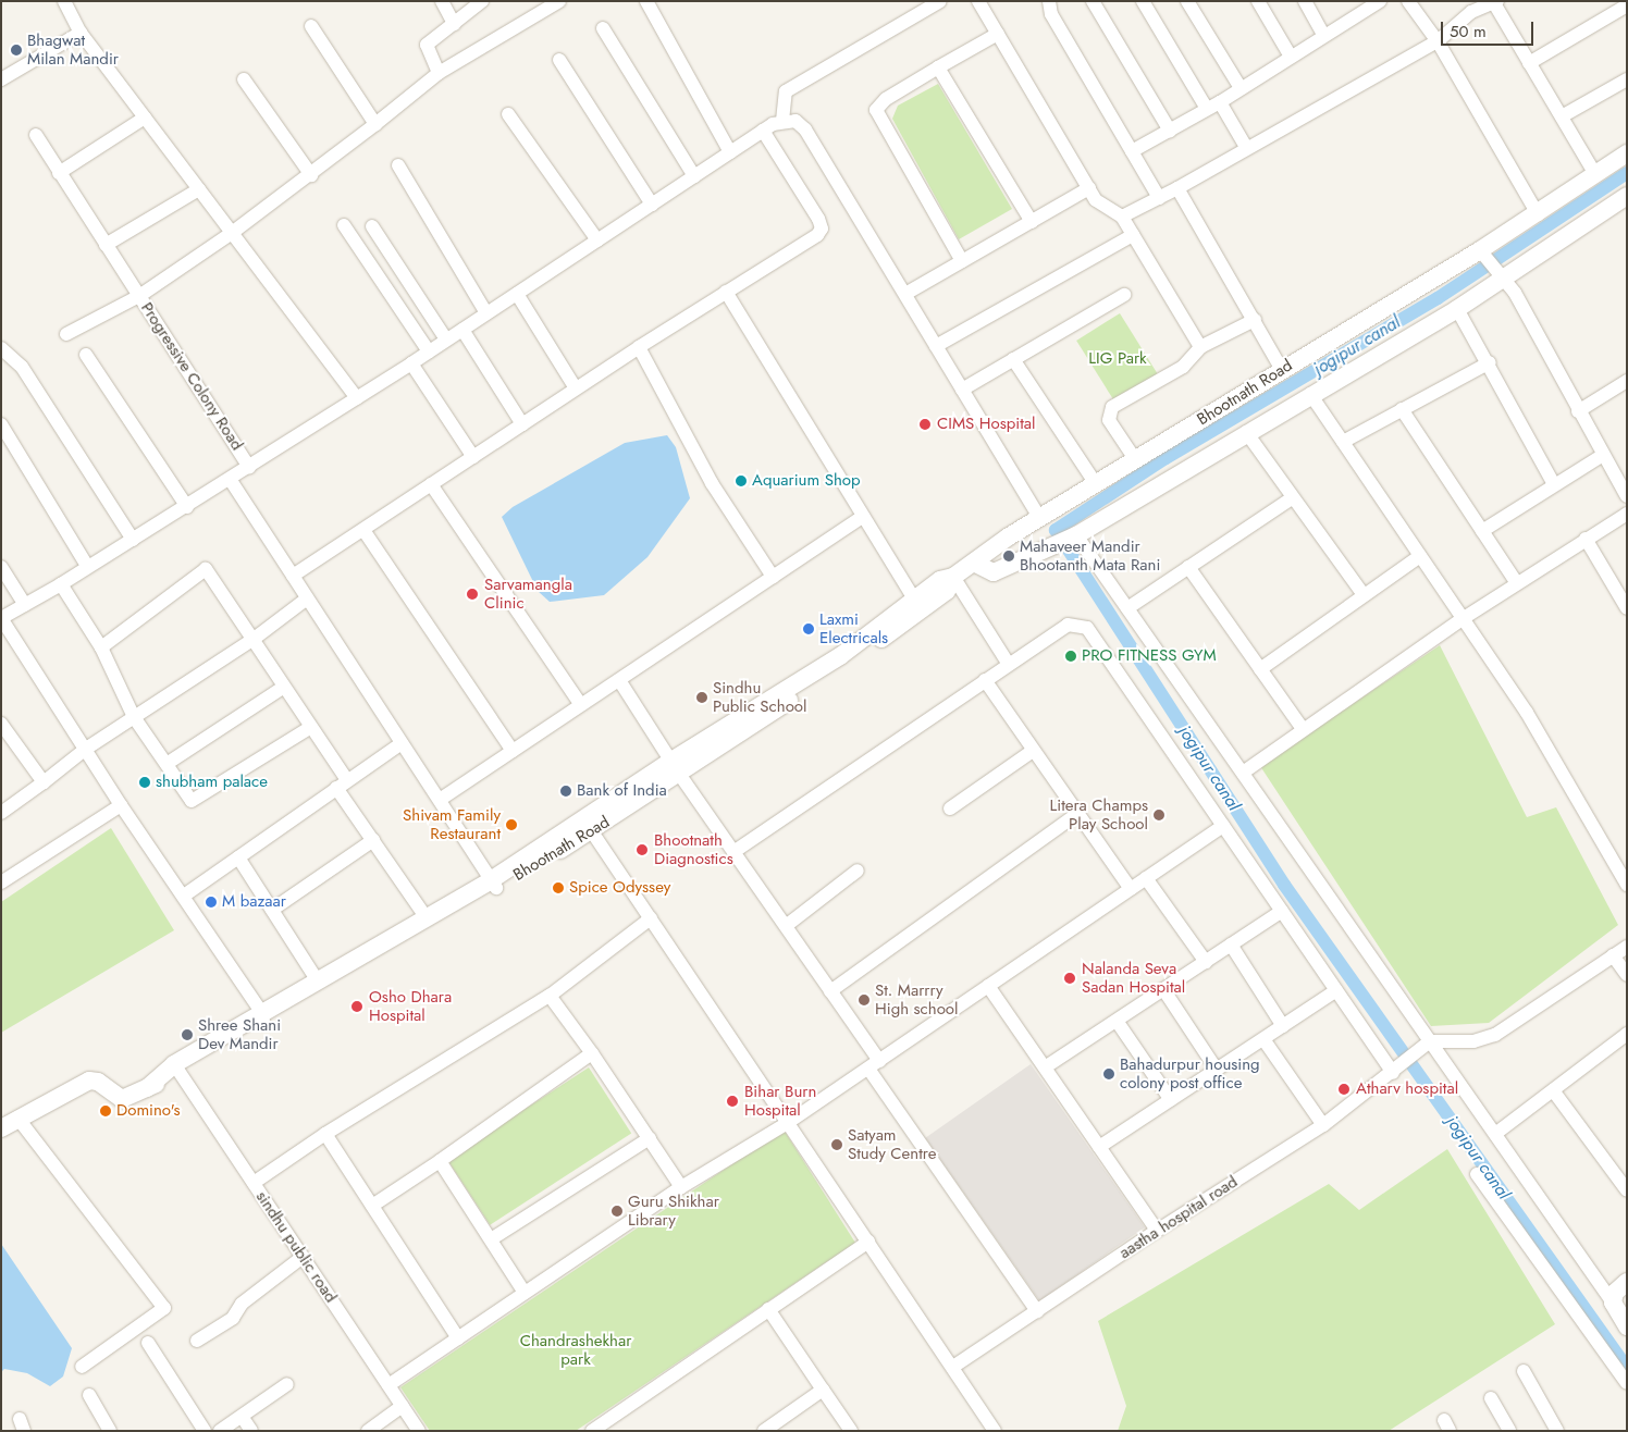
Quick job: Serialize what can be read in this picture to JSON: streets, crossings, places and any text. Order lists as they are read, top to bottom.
{
  "streets": {
    "street": [
      "Progressive Colony Road",
      "Bhootnath Road",
      "aastha hospital road",
      "sindhu public road"
    ]
  },
  "crossings": [
    ["Bhootnath Road", "sindhu public road"]
  ],
  "water": ["jogipur canal"],
  "parks": ["LIG Park", "Chandrashekhar park"],
  "places": [
    "Bhagwat Milan Mandir",
    "CIMS Hospital",
    "Aquarium Shop",
    "Mahaveer Mandir Bhootanth Mata Rani",
    "Sarvamangla Clinic",
    "Laxmi Electricals",
    "PRO FITNESS GYM",
    "Sindhu Public School",
    "shubham palace",
    "Bank of India",
    "Litera Champs Play School",
    "Shivam Family Restaurant",
    "Bhootnath Diagnostics",
    "Spice Odyssey",
    "M bazaar",
    "Nalanda Seva Sadan Hospital",
    "St. Marrry High school",
    "Osho Dhara Hospital",
    "Shree Shani Dev Mandir",
    "Bahadurpur housing colony post office",
    "Atharv hospital",
    "Bihar Burn Hospital",
    "Domino's",
    "Satyam Study Centre",
    "Guru Shikhar Library"
  ],
  "scale_bar": "50 m"
}
